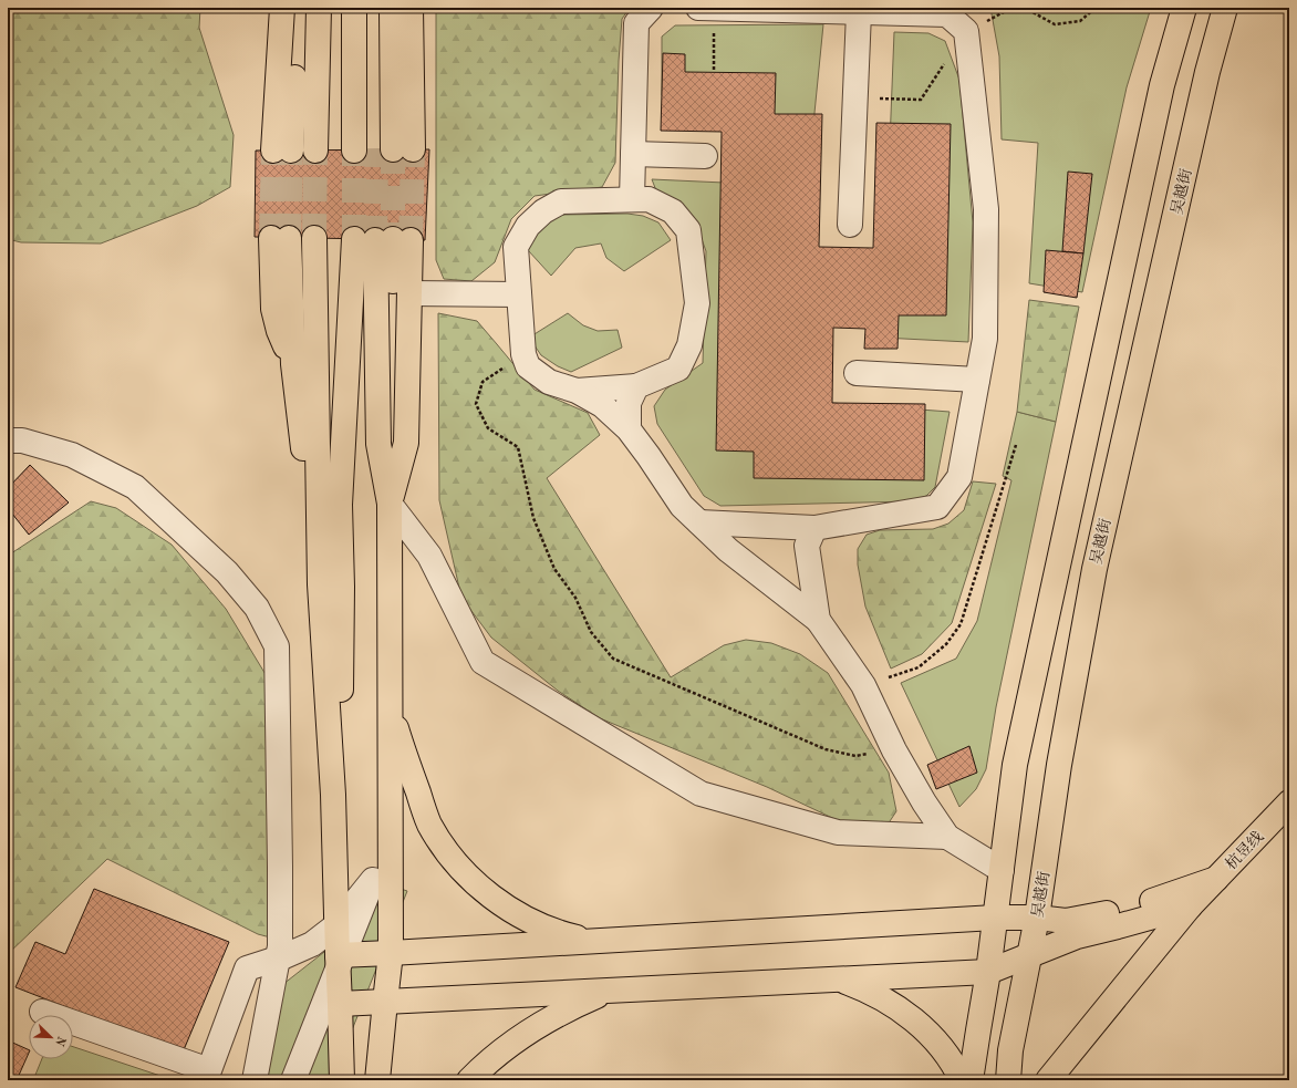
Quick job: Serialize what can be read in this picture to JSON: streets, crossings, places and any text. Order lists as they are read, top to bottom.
{
  "streets": {
    "main road": ["吴越街", "杭昱线"]
  },
  "north": "bottom right"
}
